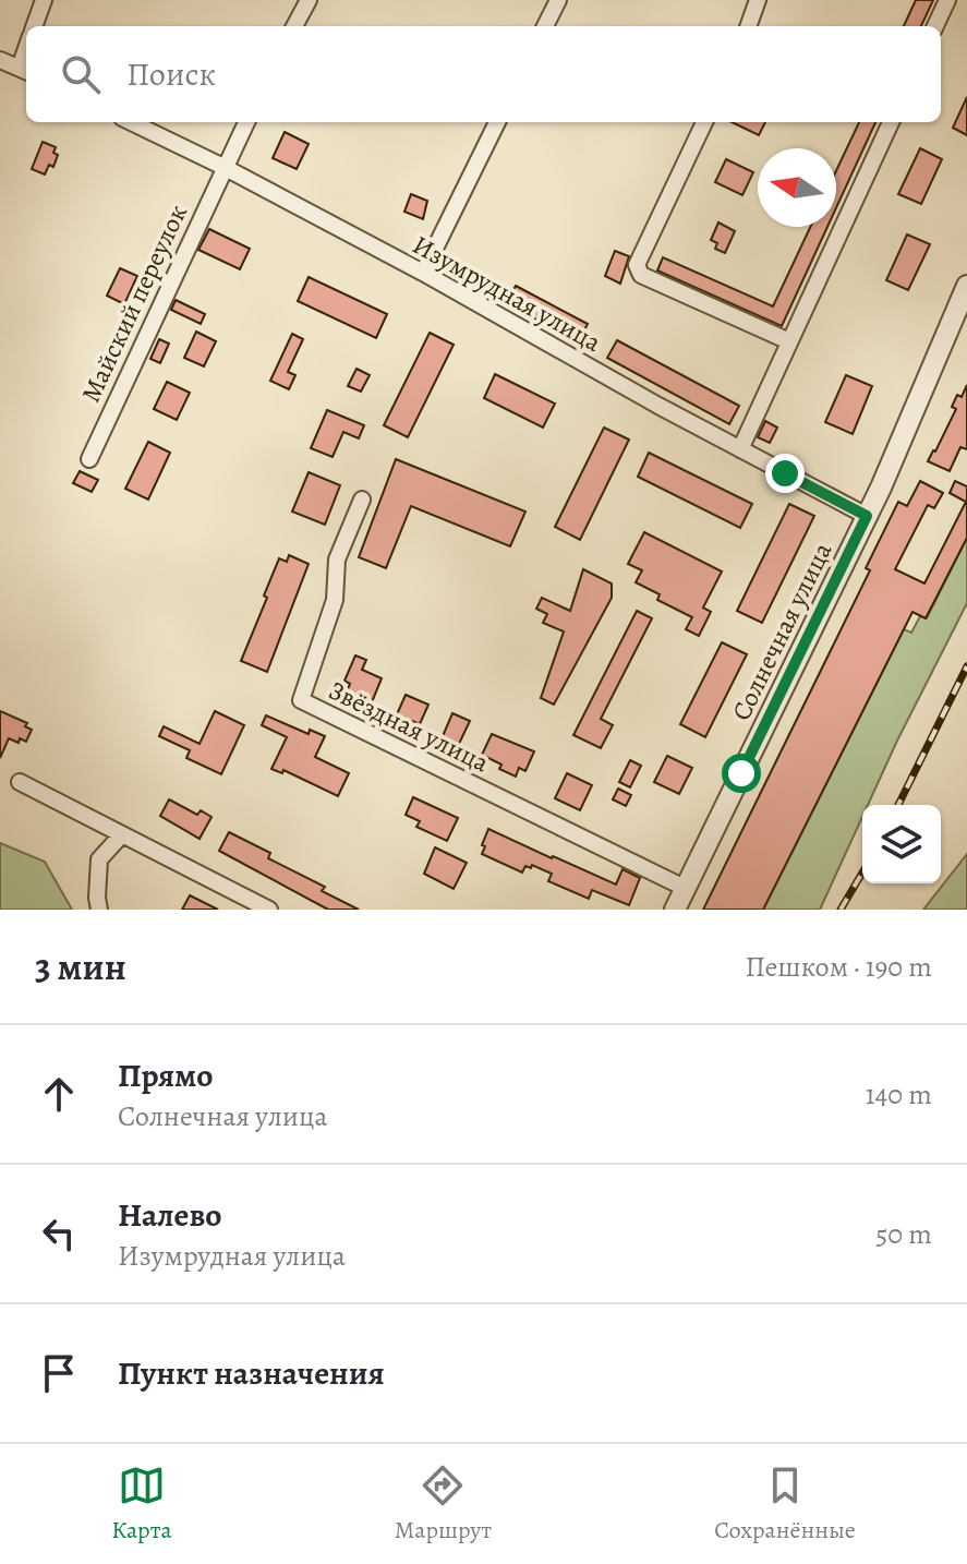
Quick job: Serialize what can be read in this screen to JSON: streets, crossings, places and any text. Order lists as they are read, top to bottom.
{
  "streets": {
    "street": [
      "Изумрудная улица",
      "Майский переулок",
      "Солнечная улица",
      "Звёздная улица"
    ]
  },
  "crossings": [
    ["Изумрудная улица", "Майский переулок"],
    ["Изумрудная улица", "Солнечная улица"],
    ["Солнечная улица", "Звёздная улица"]
  ],
  "north": "left",
  "page": {
    "search": "Поиск",
    "heading": ["3 мин", "Пешком · 190 m"],
    "list": [
      ["Прямо", "Солнечная улица", "140 m"],
      ["Налево", "Изумрудная улица", "50 m"],
      "Пункт назначения"
    ],
    "nav": ["Карта", "Маршрут", "Сохранённые"]
  }
}
